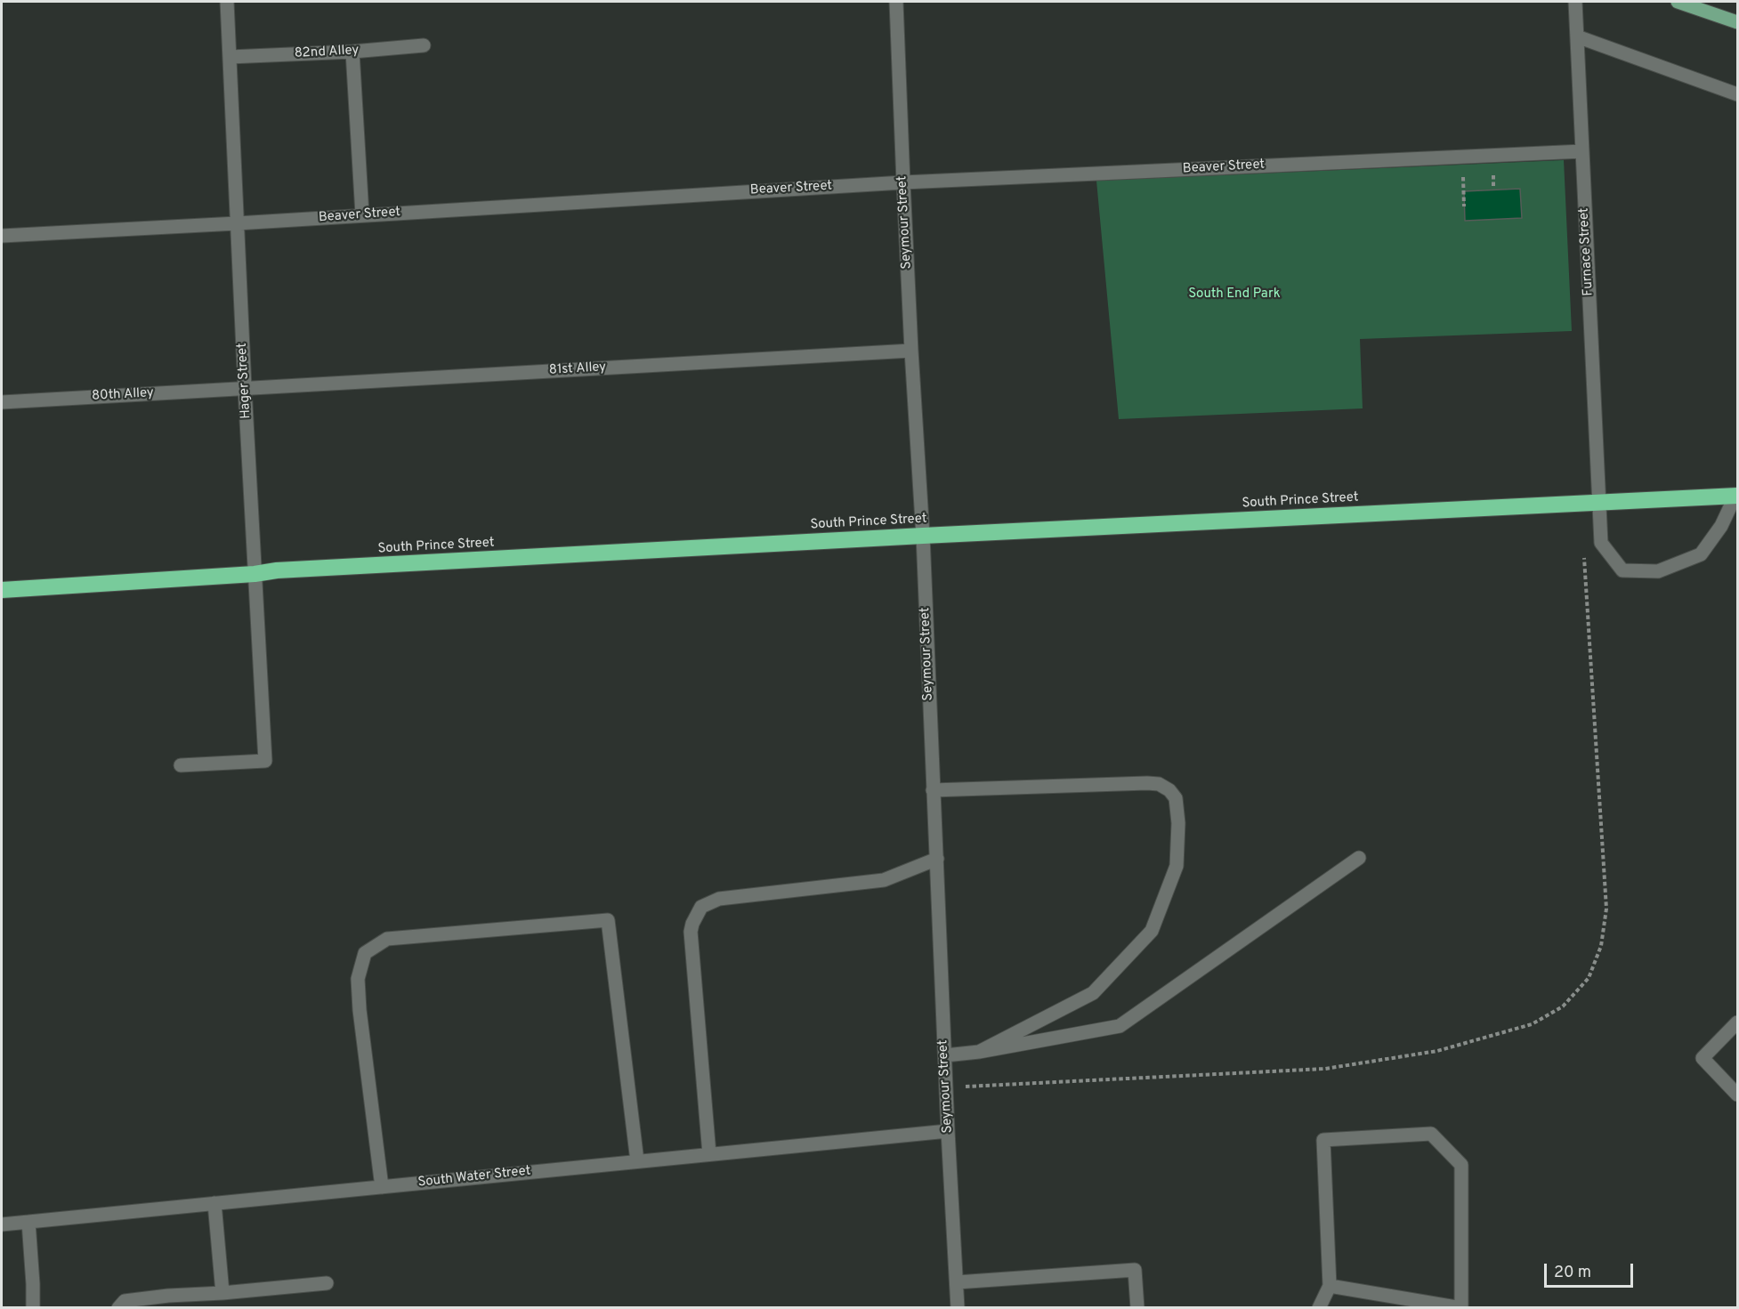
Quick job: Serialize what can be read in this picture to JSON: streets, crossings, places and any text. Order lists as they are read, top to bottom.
{
  "streets": {
    "highway": ["South Prince Street"],
    "street": [
      "82nd Alley",
      "Beaver Street",
      "Seymour Street",
      "Furnace Street",
      "81st Alley",
      "Hager Street",
      "80th Alley",
      "South Water Street"
    ]
  },
  "crossings": [
    ["82nd Alley", "Hager Street"],
    ["Beaver Street", "Seymour Street"],
    ["Beaver Street", "Furnace Street"],
    ["Beaver Street", "Hager Street"],
    ["Seymour Street", "81st Alley"],
    ["Seymour Street", "South Prince Street"],
    ["Seymour Street", "South Water Street"],
    ["Furnace Street", "South Prince Street"],
    ["81st Alley", "Hager Street"],
    ["81st Alley", "80th Alley"],
    ["Hager Street", "80th Alley"],
    ["Hager Street", "South Prince Street"]
  ],
  "parks": ["South End Park"],
  "scale_bar": "20 m"
}
